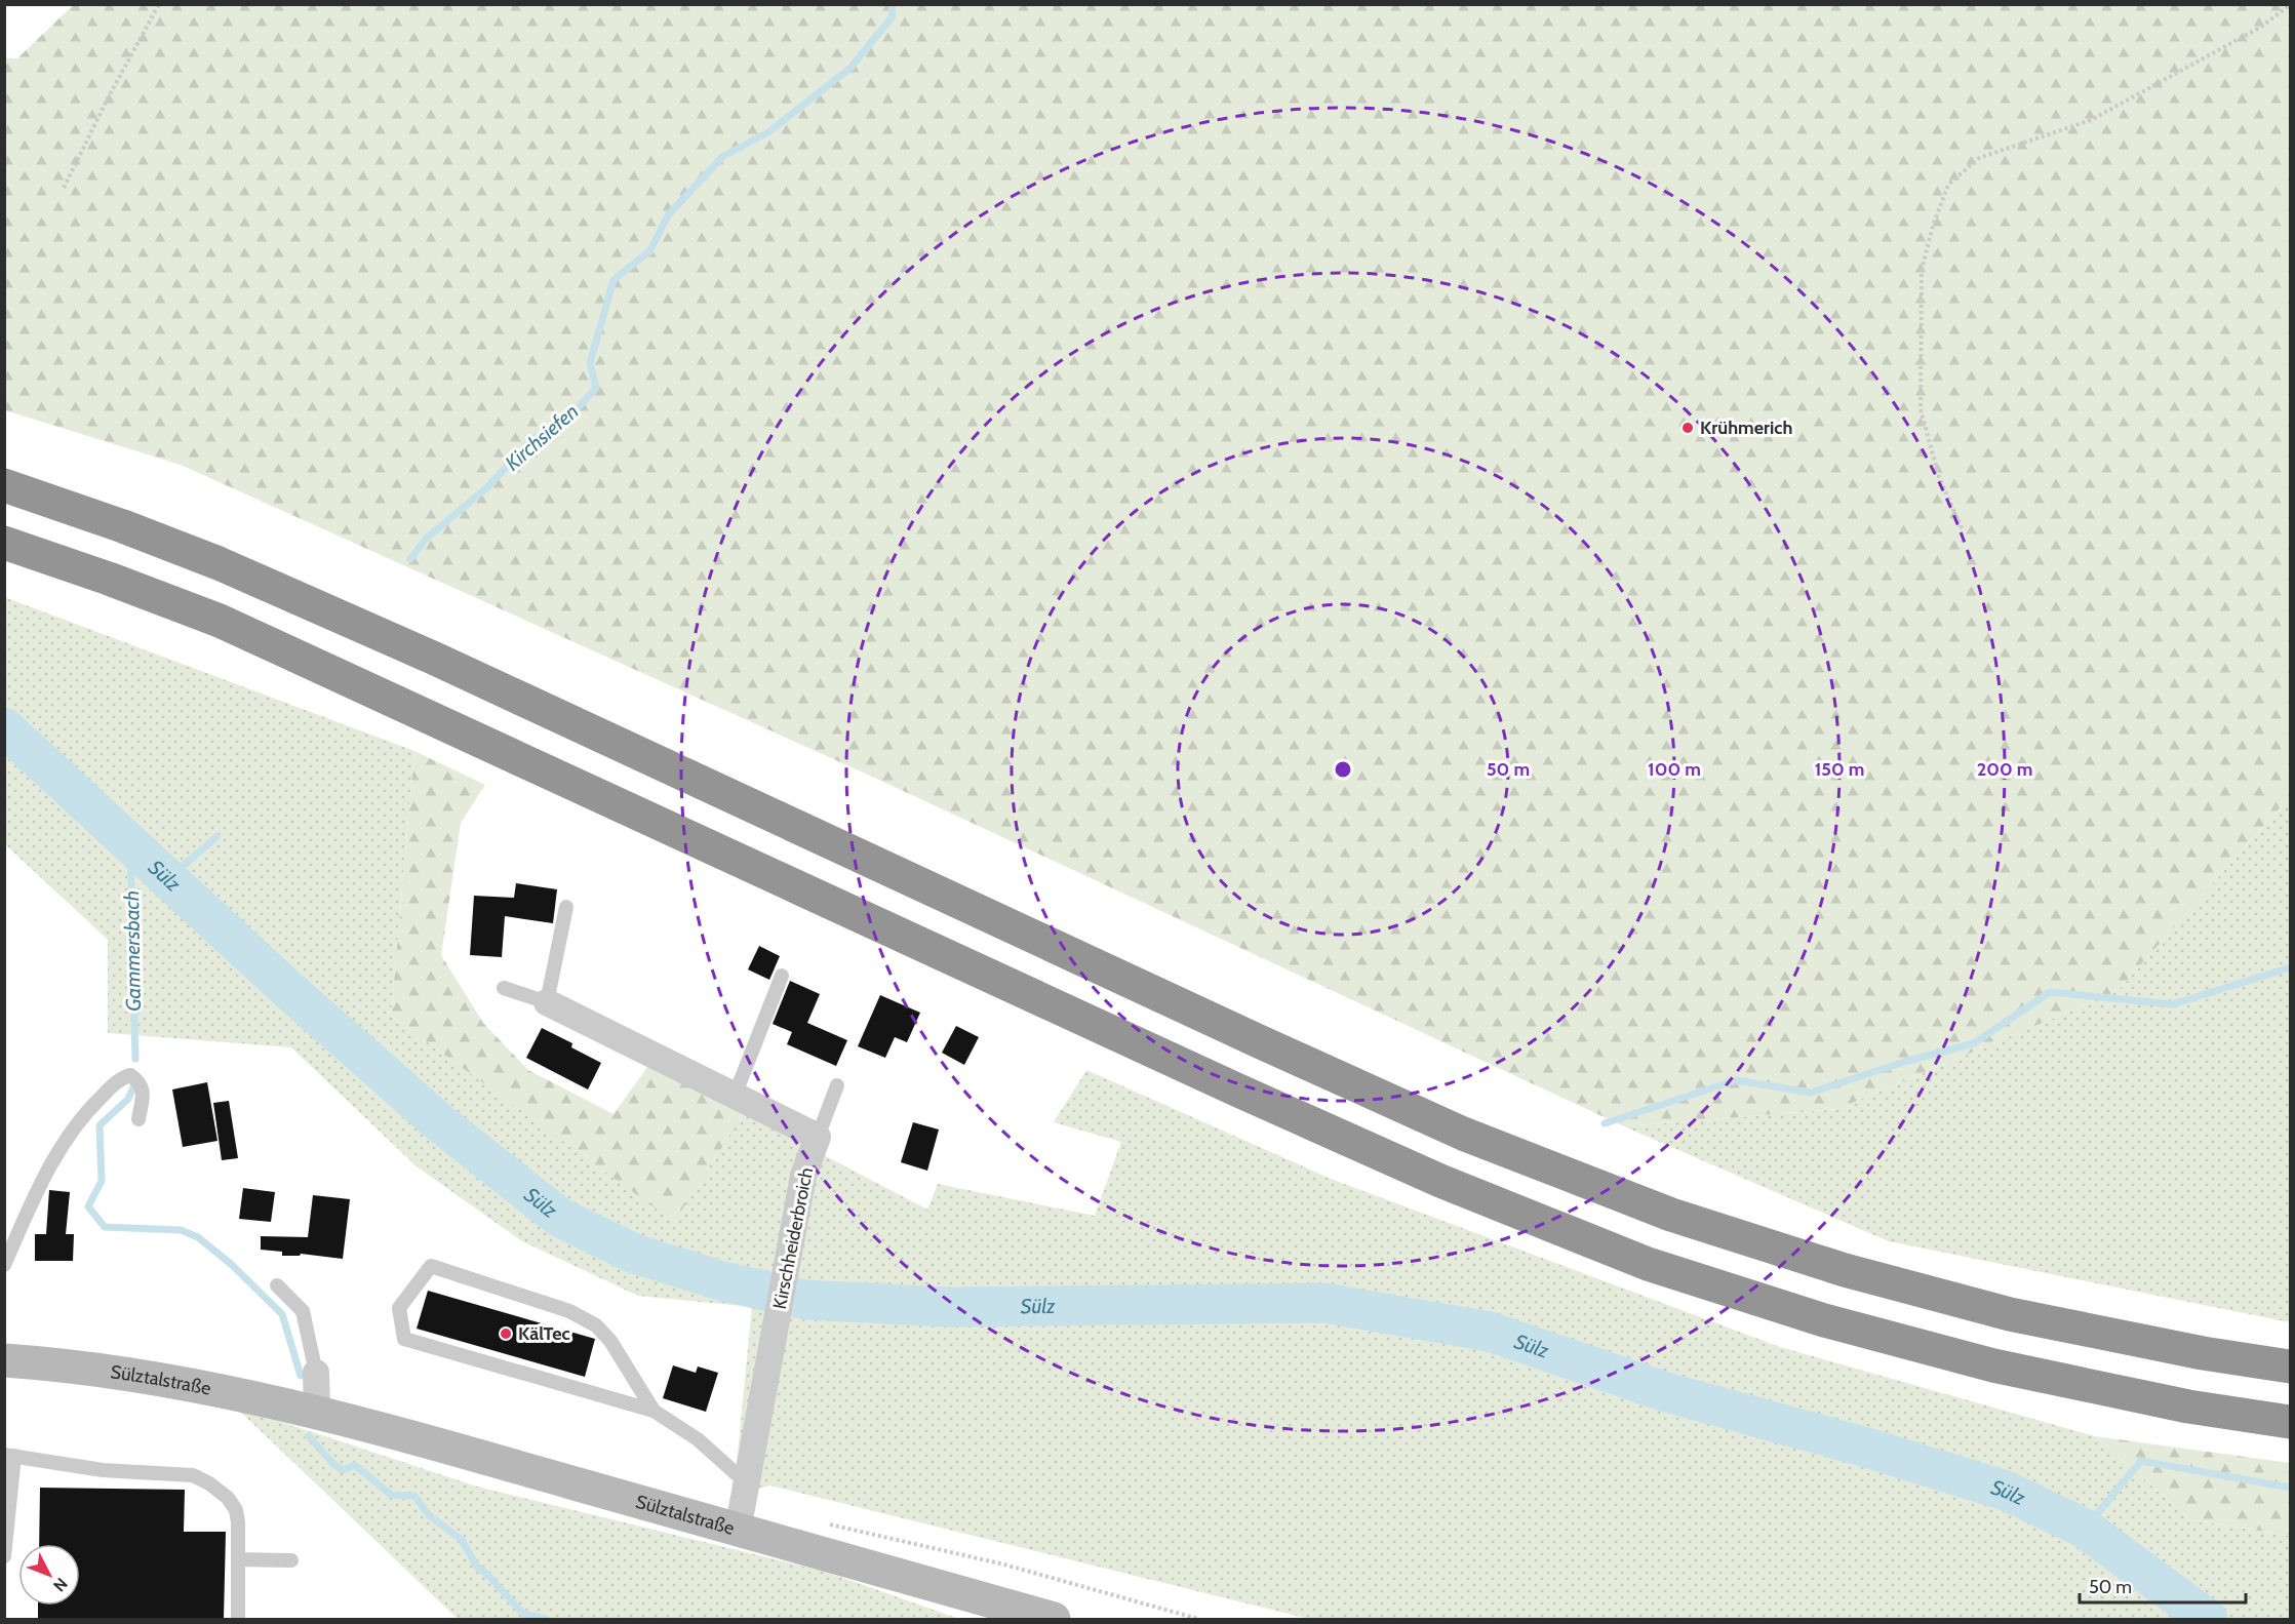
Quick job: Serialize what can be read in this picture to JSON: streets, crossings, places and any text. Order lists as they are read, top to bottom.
{
  "streets": {
    "main road": ["Sülztalstraße"],
    "street": ["Kirschheiderbroich"]
  },
  "crossings": [
    ["Kirschheiderbroich", "Sülztalstraße"]
  ],
  "water": ["Kirchsiefen", "Sülz", "Gammersbach"],
  "places": ["Krühmerich", "KälTec"],
  "scale_bar": "50 m",
  "north": "bottom right",
  "rings": [
    "50 m",
    "100 m",
    "150 m",
    "200 m"
  ]
}
